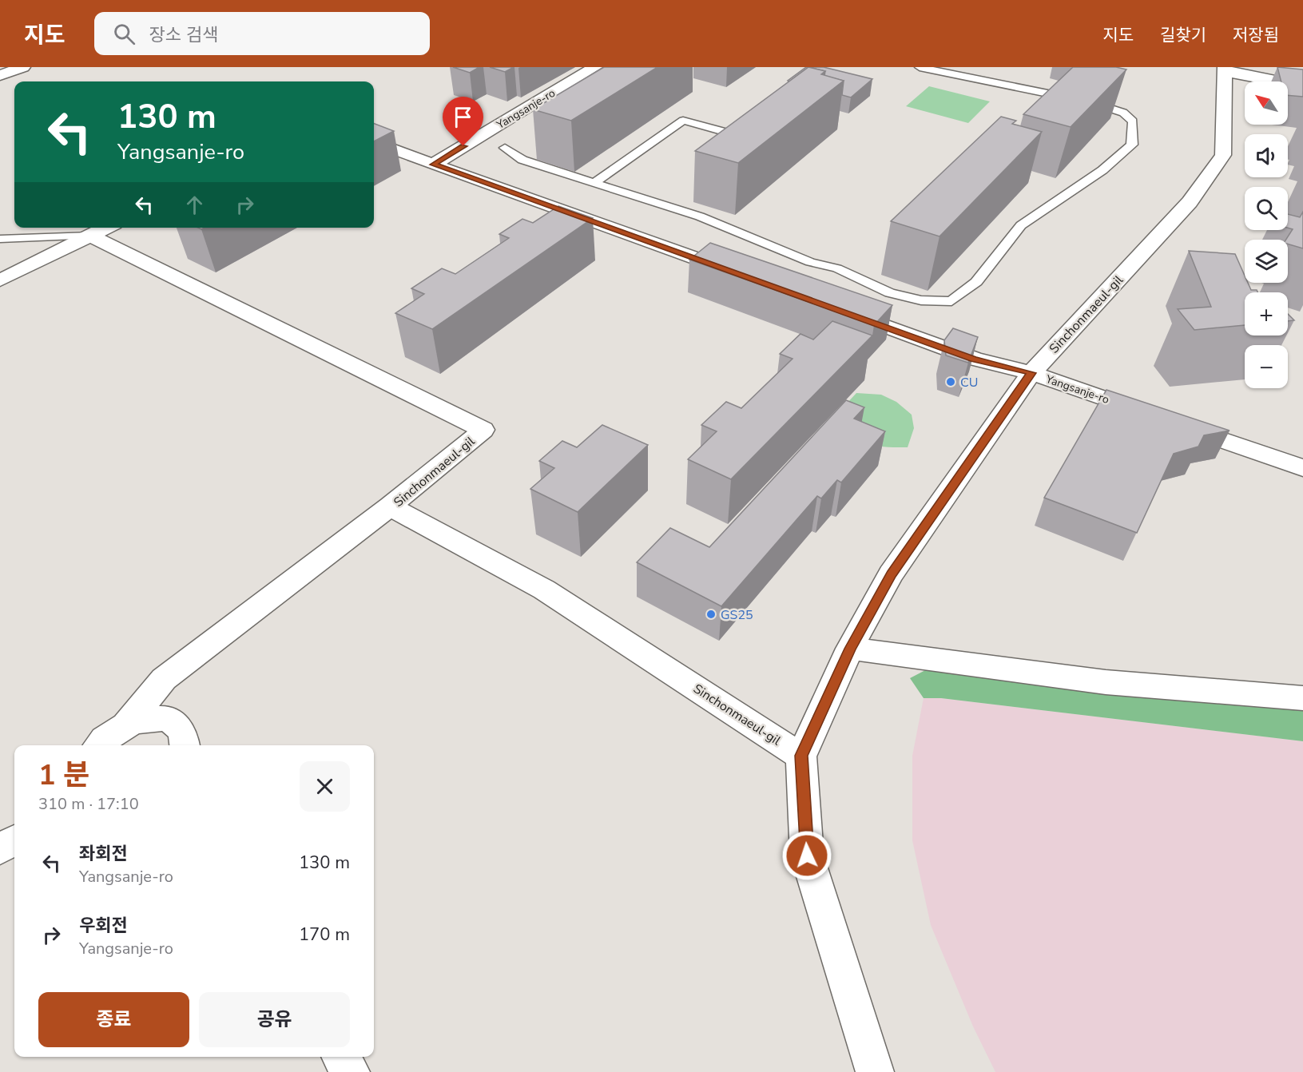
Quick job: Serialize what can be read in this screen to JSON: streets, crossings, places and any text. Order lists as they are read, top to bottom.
{
  "streets": {
    "street": ["Yangsanje-ro", "Sinchonmaeul-gil"]
  },
  "crossings": [
    ["Yangsanje-ro", "Sinchonmaeul-gil"]
  ],
  "places": ["CU", "GS25"],
  "north": "top left",
  "page": {
    "header": "지도",
    "search": "장소 검색",
    "nav": ["지도", "길찾기", "저장됨"],
    "map_buttons": ["+", "−"],
    "turn": ["130 m", "Yangsanje-ro"],
    "heading": ["1 분", "310 m · 17:10"],
    "list": [
      {
        "name": "좌회전",
        "note": "Yangsanje-ro",
        "value": "130 m"
      },
      {
        "name": "우회전",
        "note": "Yangsanje-ro",
        "value": "170 m"
      }
    ],
    "buttons": ["종료", "공유"]
  }
}
